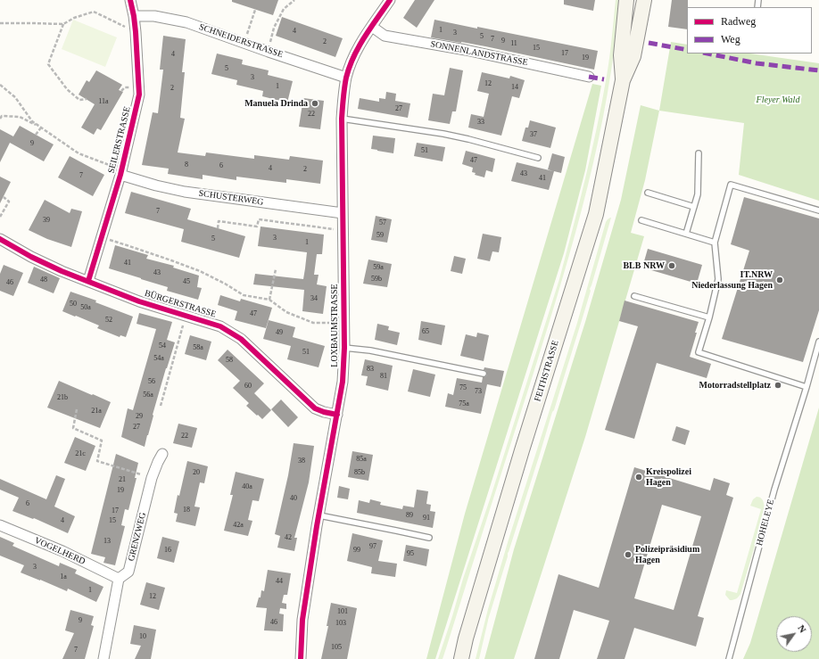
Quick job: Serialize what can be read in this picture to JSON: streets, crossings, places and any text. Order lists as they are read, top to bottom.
{
  "streets": {
    "main road": ["FEITHSTRASSE"],
    "street": [
      "SCHNEIDERSTRASSE",
      "SONNENLANDSTRASSE",
      "SEILERSTRASSE",
      "SCHUSTERWEG",
      "BÜRGERSTRASSE",
      "LOXBAUMSTRASSE",
      "GRENZWEG",
      "VOGELHERD"
    ],
    "lane": ["HOHELEYE"]
  },
  "crossings": [
    ["SCHNEIDERSTRASSE", "SEILERSTRASSE"],
    ["SCHNEIDERSTRASSE", "LOXBAUMSTRASSE"],
    ["SONNENLANDSTRASSE", "LOXBAUMSTRASSE"],
    ["SEILERSTRASSE", "SCHUSTERWEG"],
    ["SEILERSTRASSE", "BÜRGERSTRASSE"],
    ["SCHUSTERWEG", "LOXBAUMSTRASSE"],
    ["BÜRGERSTRASSE", "LOXBAUMSTRASSE"],
    ["GRENZWEG", "VOGELHERD"]
  ],
  "parks": ["Fleyer Wald"],
  "places": [
    "Manuela Drinda",
    "BLB NRW",
    "IT.NRW Niederlassung Hagen",
    "Motorradstellplatz",
    "Kreispolizei Hagen",
    "Polizeipräsidium Hagen"
  ],
  "house_numbers": [
    "1",
    "4",
    "3",
    "5",
    "7",
    "9",
    "2",
    "11",
    "15",
    "17",
    "4",
    "19",
    "5",
    "3",
    "12",
    "1",
    "14",
    "2",
    "11a",
    "27",
    "22",
    "33",
    "37",
    "9",
    "51",
    "47",
    "8",
    "6",
    "4",
    "2",
    "43",
    "7",
    "41",
    "7",
    "39",
    "57",
    "59",
    "3",
    "5",
    "1",
    "41",
    "59a",
    "43",
    "59b",
    "48",
    "45",
    "46",
    "34",
    "50",
    "50a",
    "47",
    "52",
    "65",
    "49",
    "54",
    "58a",
    "51",
    "54a",
    "58",
    "83",
    "81",
    "56",
    "60",
    "75",
    "73",
    "56a",
    "21b",
    "75a",
    "21a",
    "29",
    "27",
    "22",
    "21c",
    "85a",
    "38",
    "20",
    "85b",
    "21",
    "40a",
    "19",
    "40",
    "6",
    "18",
    "17",
    "89",
    "91",
    "4",
    "15",
    "42a",
    "42",
    "13",
    "97",
    "16",
    "99",
    "95",
    "3",
    "1a",
    "44",
    "1",
    "12",
    "101",
    "9",
    "46",
    "103",
    "10",
    "105",
    "7"
  ],
  "legend": ["Radweg", "Weg"],
  "north": "top right"
}
